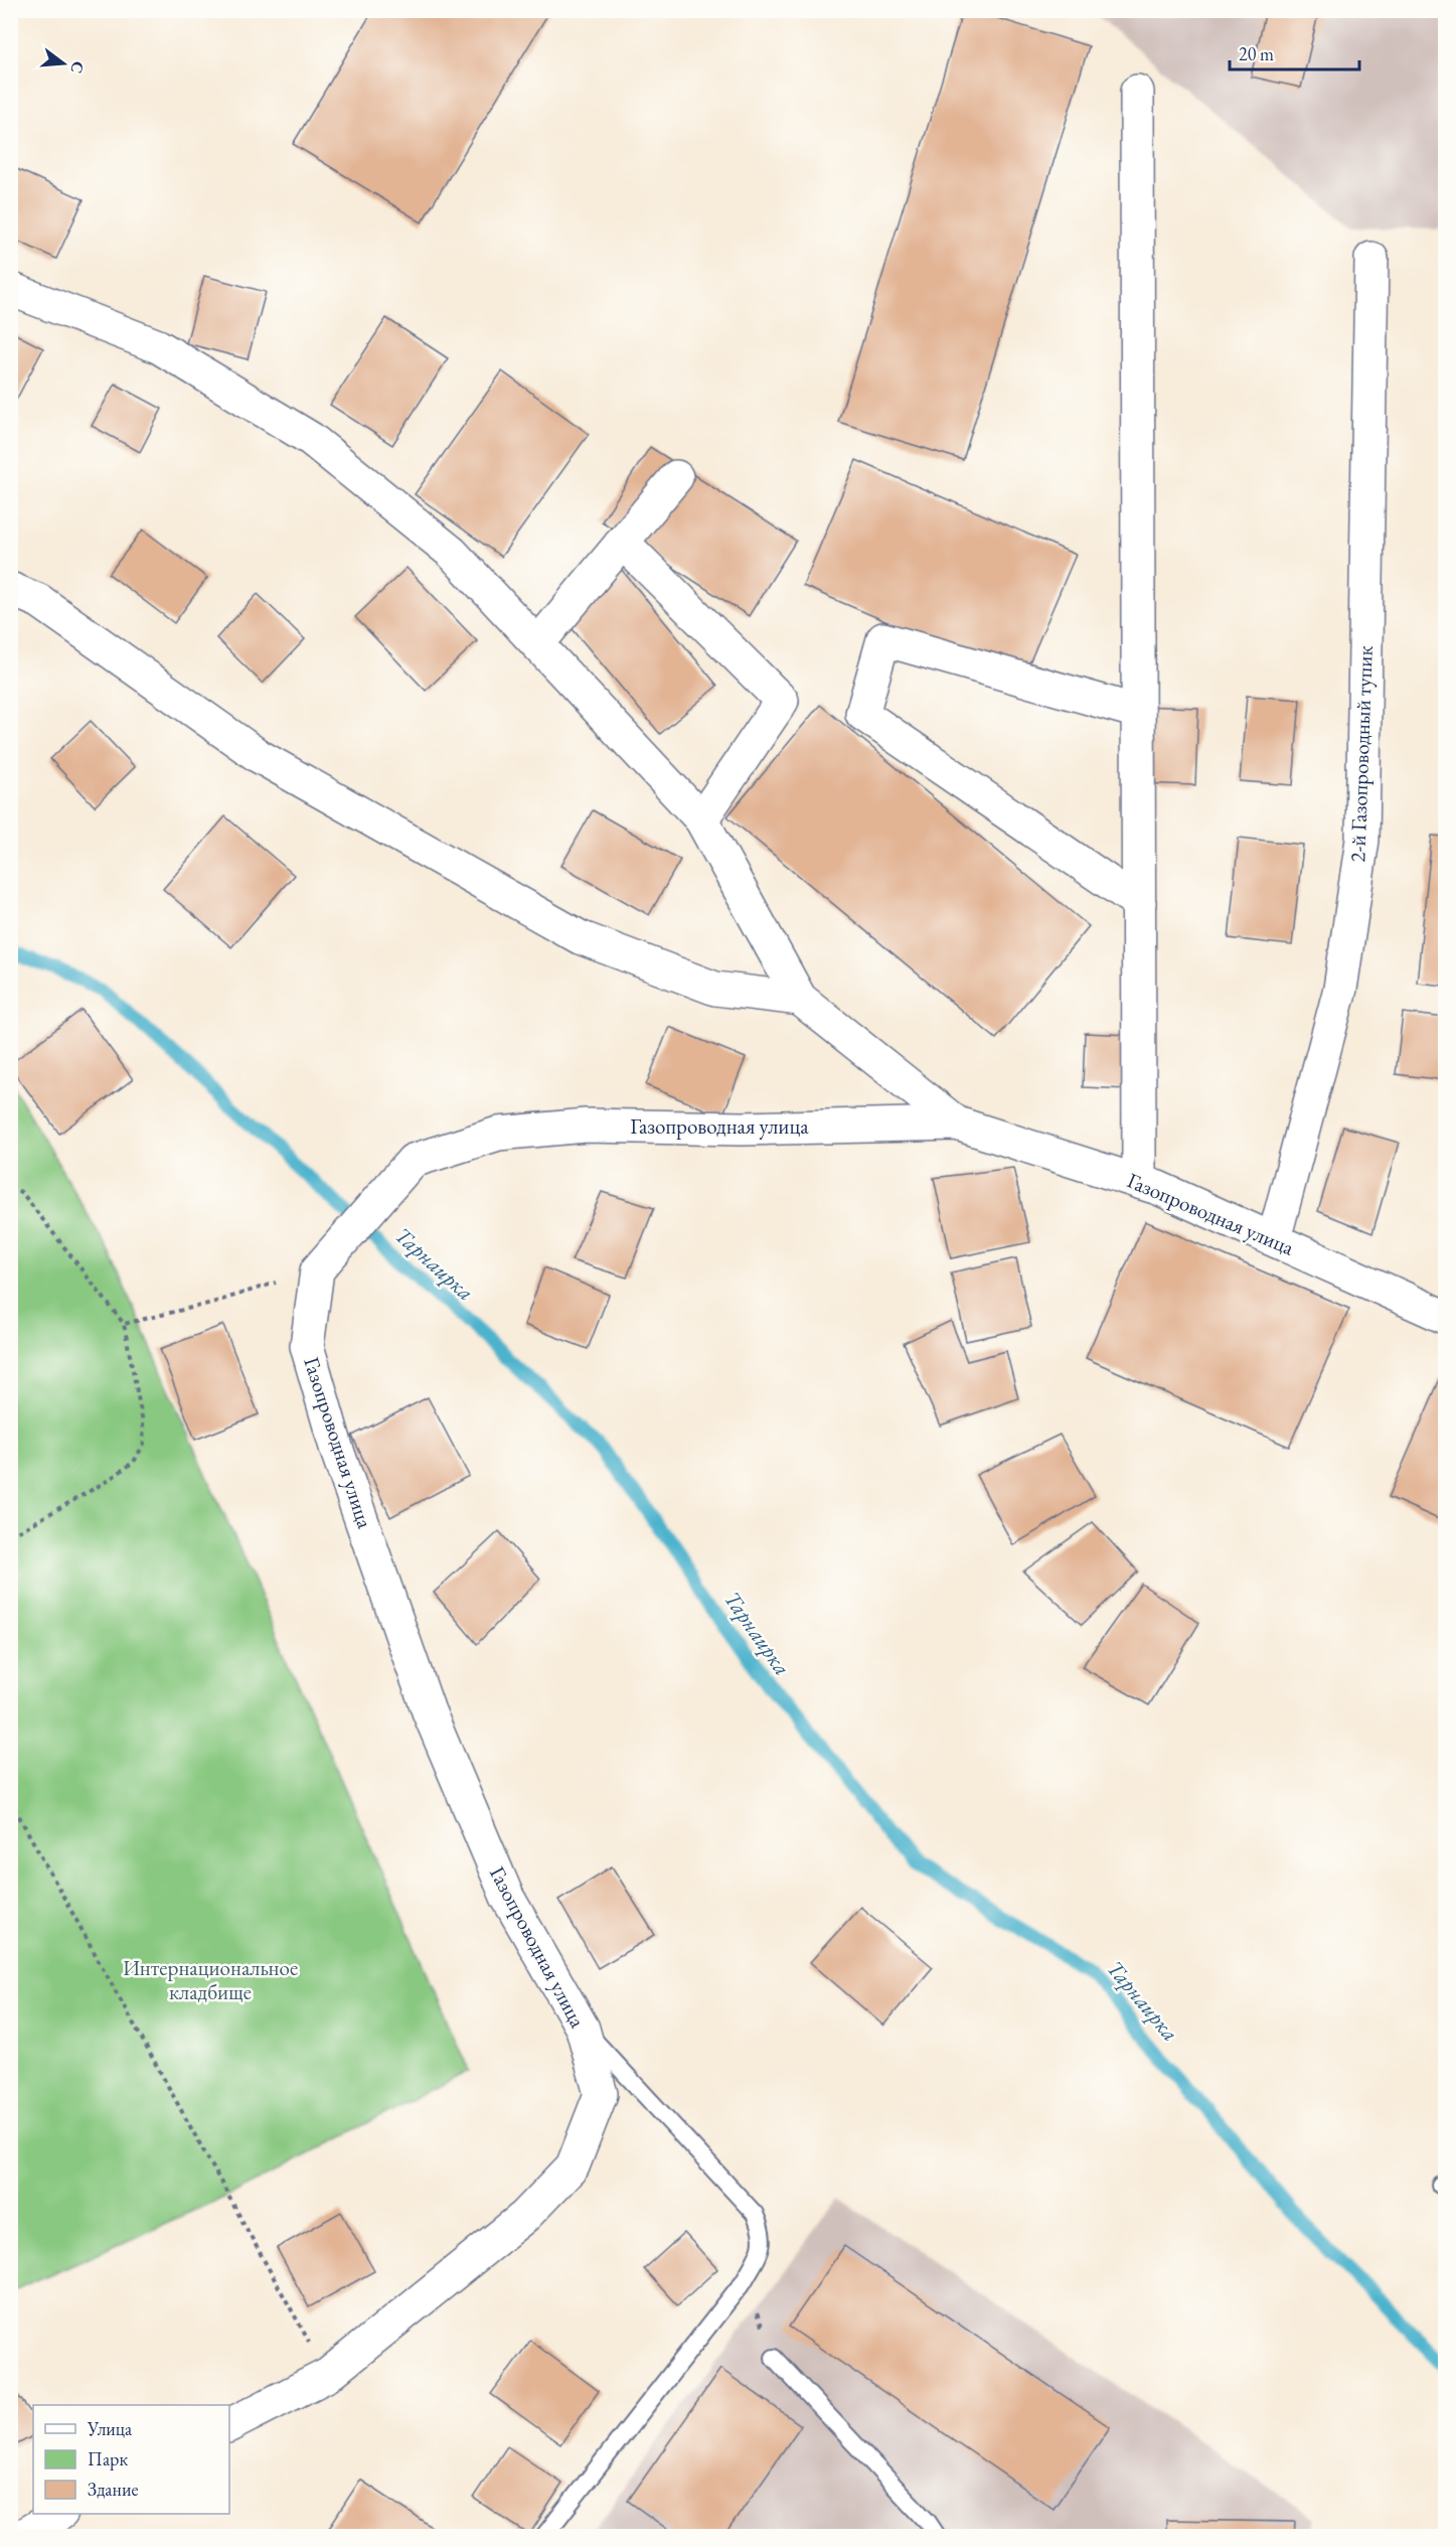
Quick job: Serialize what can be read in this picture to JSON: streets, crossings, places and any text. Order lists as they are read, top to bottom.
{
  "streets": {
    "street": ["2-й Газопроводный тупик", "Газопроводная улица"]
  },
  "crossings": [
    ["2-й Газопроводный тупик", "Газопроводная улица"]
  ],
  "water": ["Тарнаирка"],
  "parks": ["Интернациональное кладбище"],
  "legend": ["Улица", "Парк", "Здание"],
  "scale_bar": "20 m",
  "north": "right"
}
